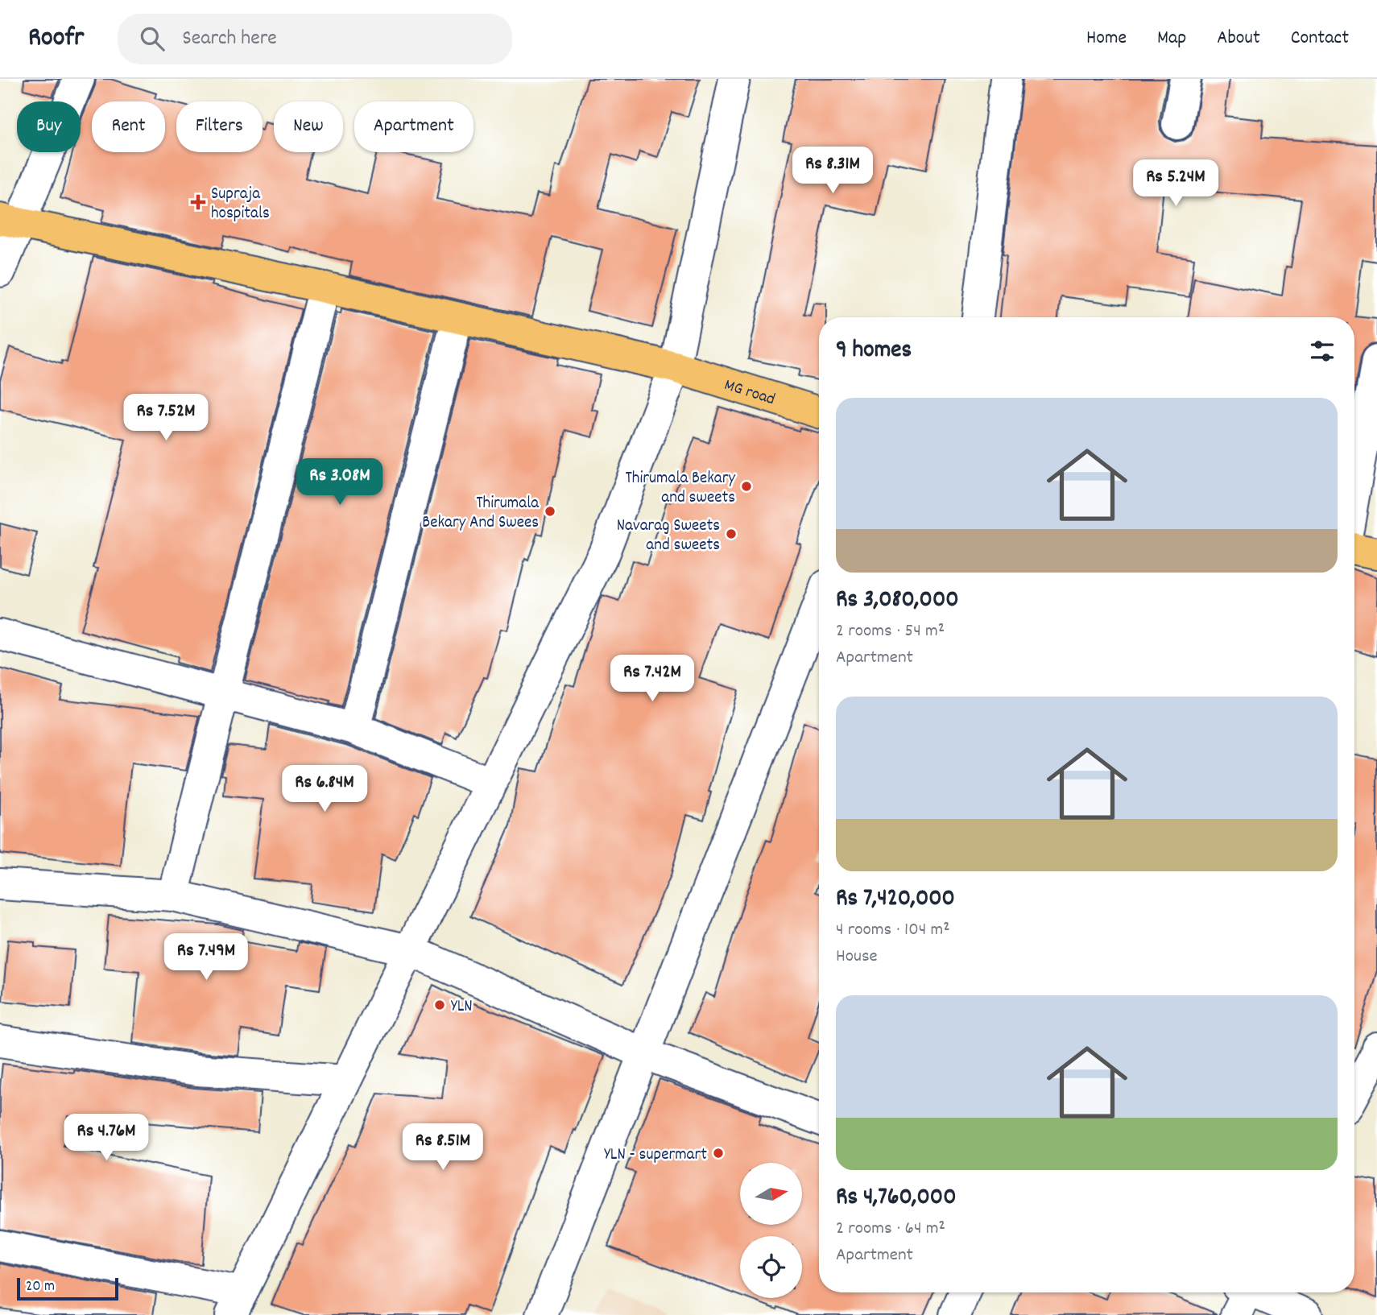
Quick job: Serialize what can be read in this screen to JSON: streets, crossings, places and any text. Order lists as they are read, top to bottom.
{
  "streets": {
    "main road": ["MG road"]
  },
  "places": {
    "health": ["Supraja hospitals"],
    "other": [
      "Thirumala Bekary and sweets",
      "Thirumala Bekary And Swees",
      "Navarag Sweets and sweets",
      "YLN",
      "YLN - supermart"
    ]
  },
  "scale_bar": "20 m",
  "north": "right",
  "page": {
    "header": "Roofr",
    "search": "Search here",
    "nav": [
      "Home",
      "Map",
      "About",
      "Contact"
    ],
    "chip": [
      "Buy",
      "Rent",
      "Filters",
      "New",
      "Apartment"
    ],
    "price": [
      "Rs 8.31M",
      "Rs 5.24M",
      "Rs 7.52M",
      "Rs 3.08M",
      "Rs 7.42M",
      "Rs 6.84M",
      "Rs 7.49M",
      "Rs 4.76M",
      "Rs 8.51M"
    ],
    "heading": "9 homes",
    "list": [
      {
        "name": "Rs 3,080,000",
        "note": "2 rooms · 54 m² · Apartment"
      },
      {
        "name": "Rs 7,420,000",
        "note": "4 rooms · 104 m² · House"
      },
      {
        "name": "Rs 4,760,000",
        "note": "2 rooms · 64 m² · Apartment"
      }
    ],
    "scale": "20 m"
  }
}
